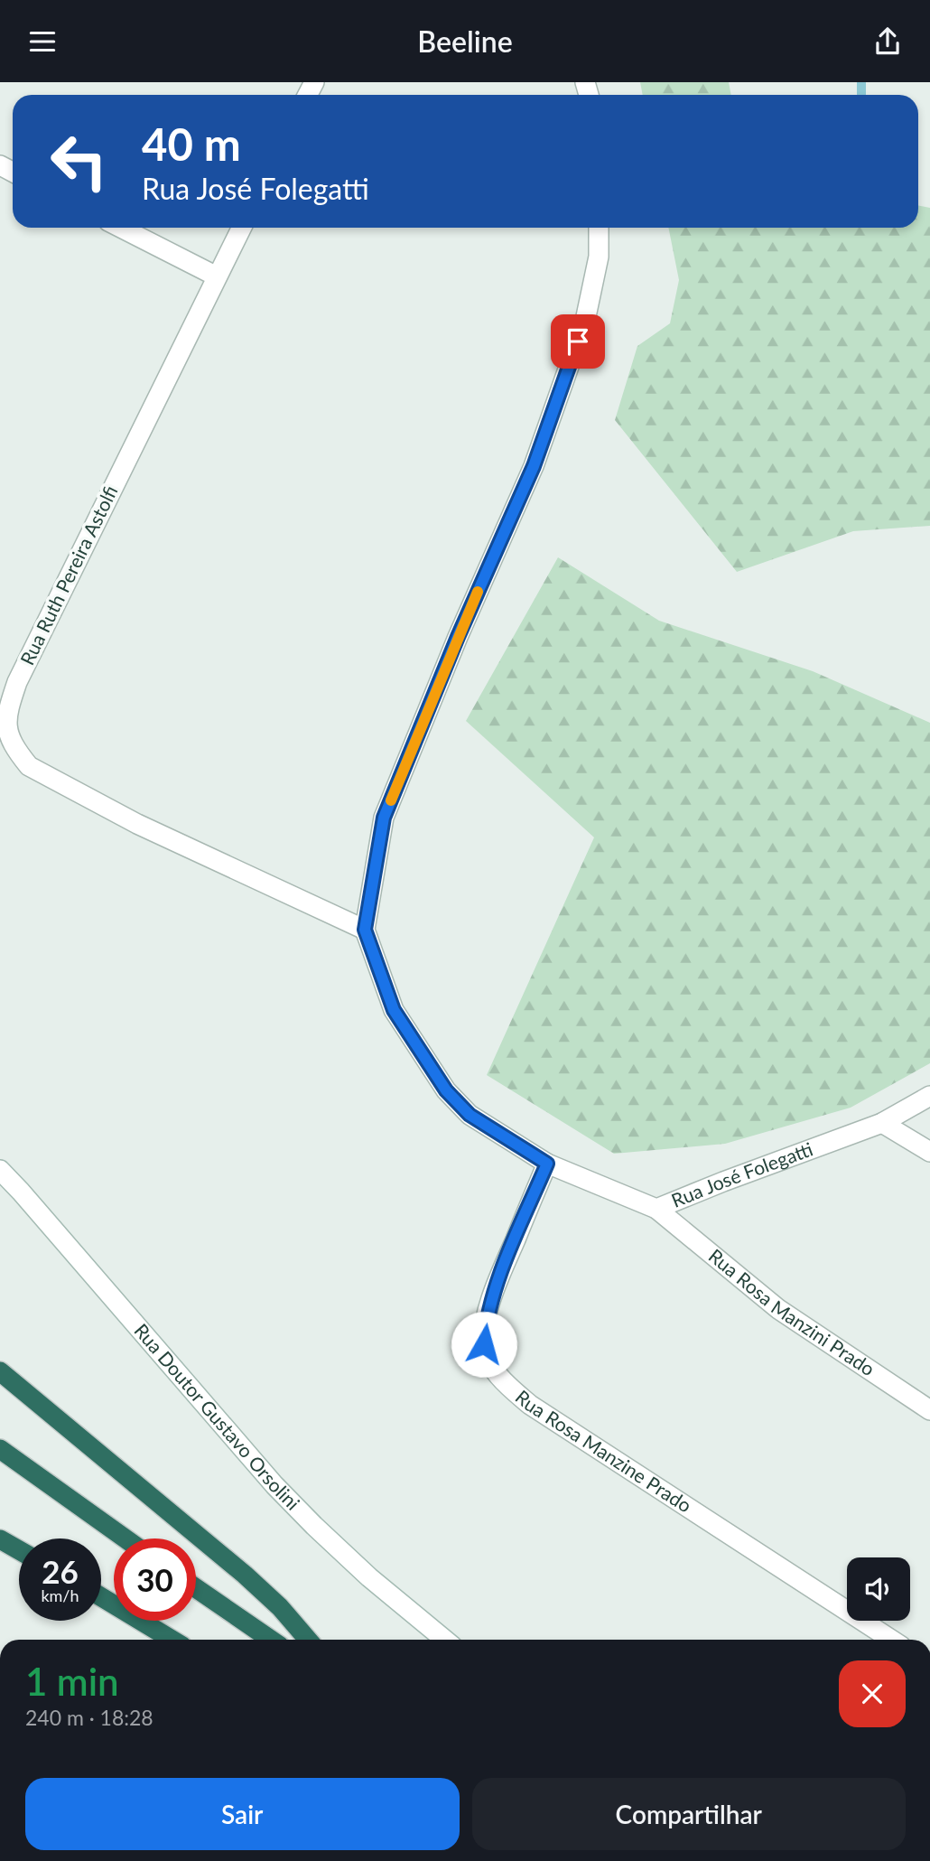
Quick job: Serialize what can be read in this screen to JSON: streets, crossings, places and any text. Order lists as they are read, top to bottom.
{
  "streets": {
    "street": [
      "Rua Ruth Pereira Astolfi",
      "Rua José Folegatti",
      "Rua Rosa Manzini Prado",
      "Rua Doutor Gustavo Orsolini",
      "Rua Rosa Manzine Prado"
    ]
  },
  "crossings": [
    ["Rua Ruth Pereira Astolfi", "Rua José Folegatti"],
    ["Rua José Folegatti", "Rua Rosa Manzini Prado"],
    ["Rua José Folegatti", "Rua Rosa Manzine Prado"]
  ],
  "page": {
    "header": "Beeline",
    "turn": ["40 m", "Rua José Folegatti"],
    "speed": "26 km/h",
    "limit": "30",
    "heading": ["1 min", "240 m · 18:28"],
    "buttons": ["Sair", "Compartilhar"]
  }
}
